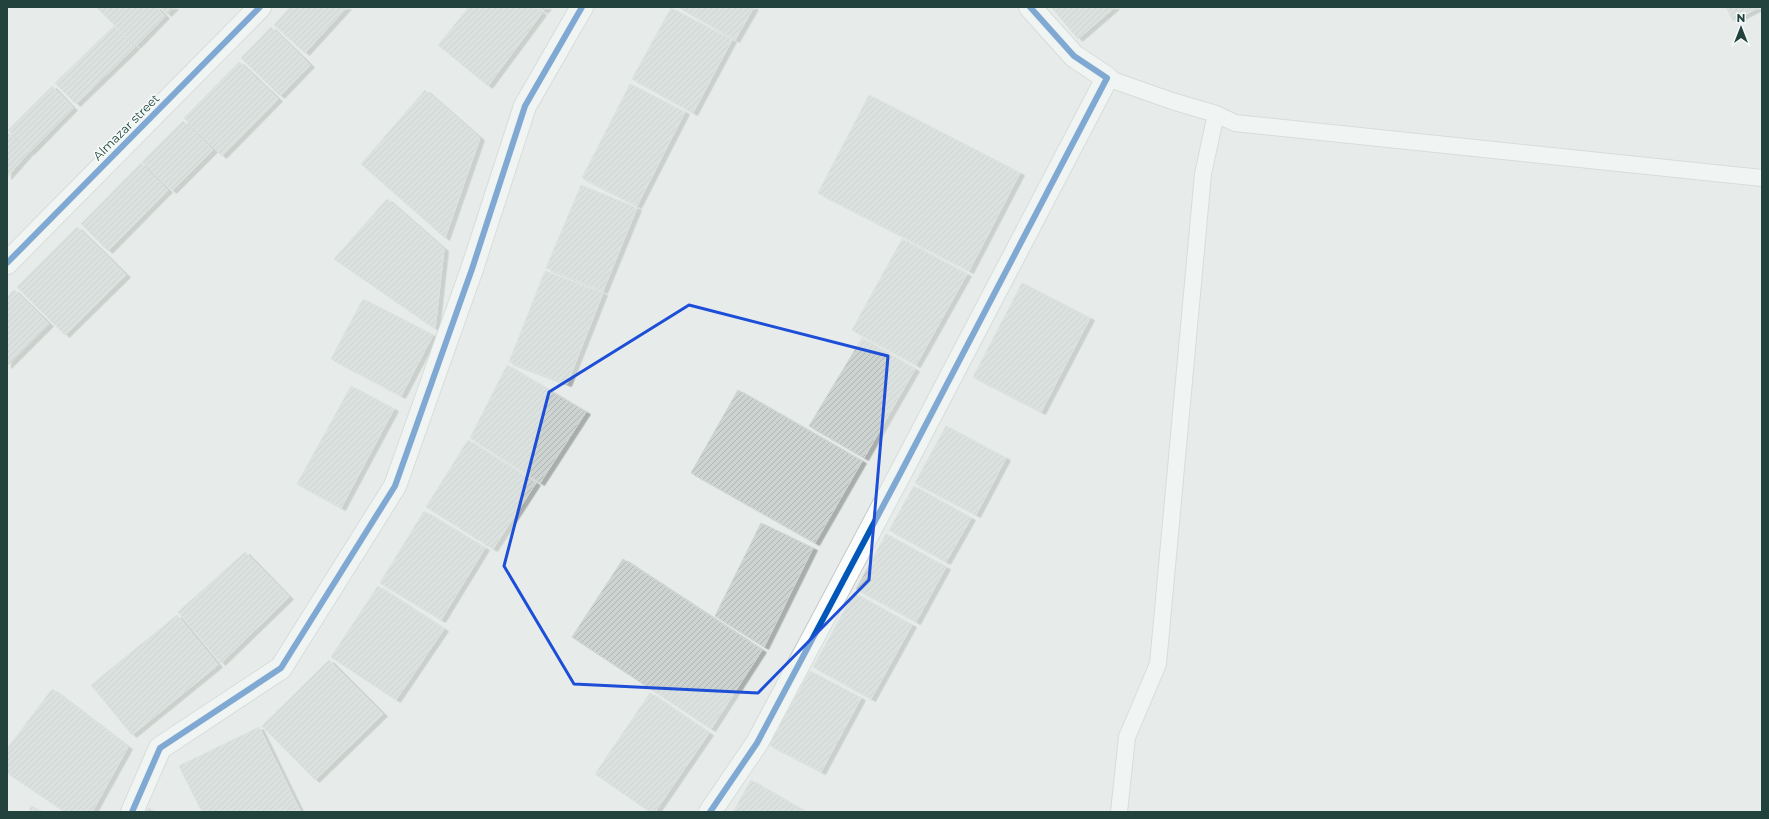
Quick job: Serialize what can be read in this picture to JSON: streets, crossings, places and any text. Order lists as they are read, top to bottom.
{
  "streets": {
    "street": ["Almazar street"]
  },
  "north": "top"
}
